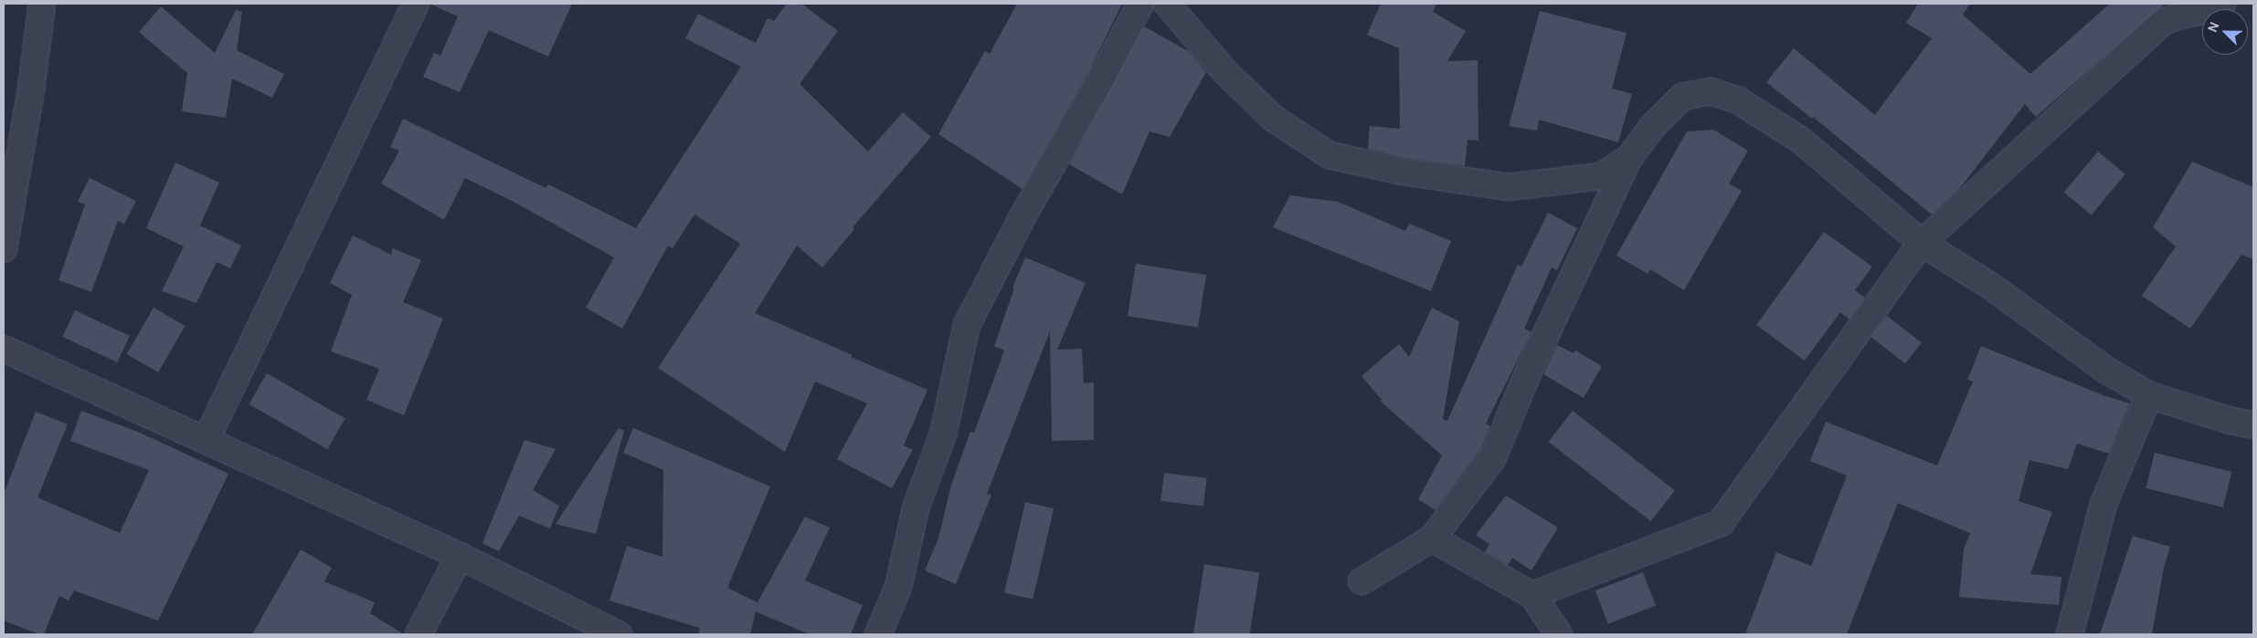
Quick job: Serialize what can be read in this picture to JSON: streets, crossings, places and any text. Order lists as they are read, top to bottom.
{
  "north": "top left"
}
